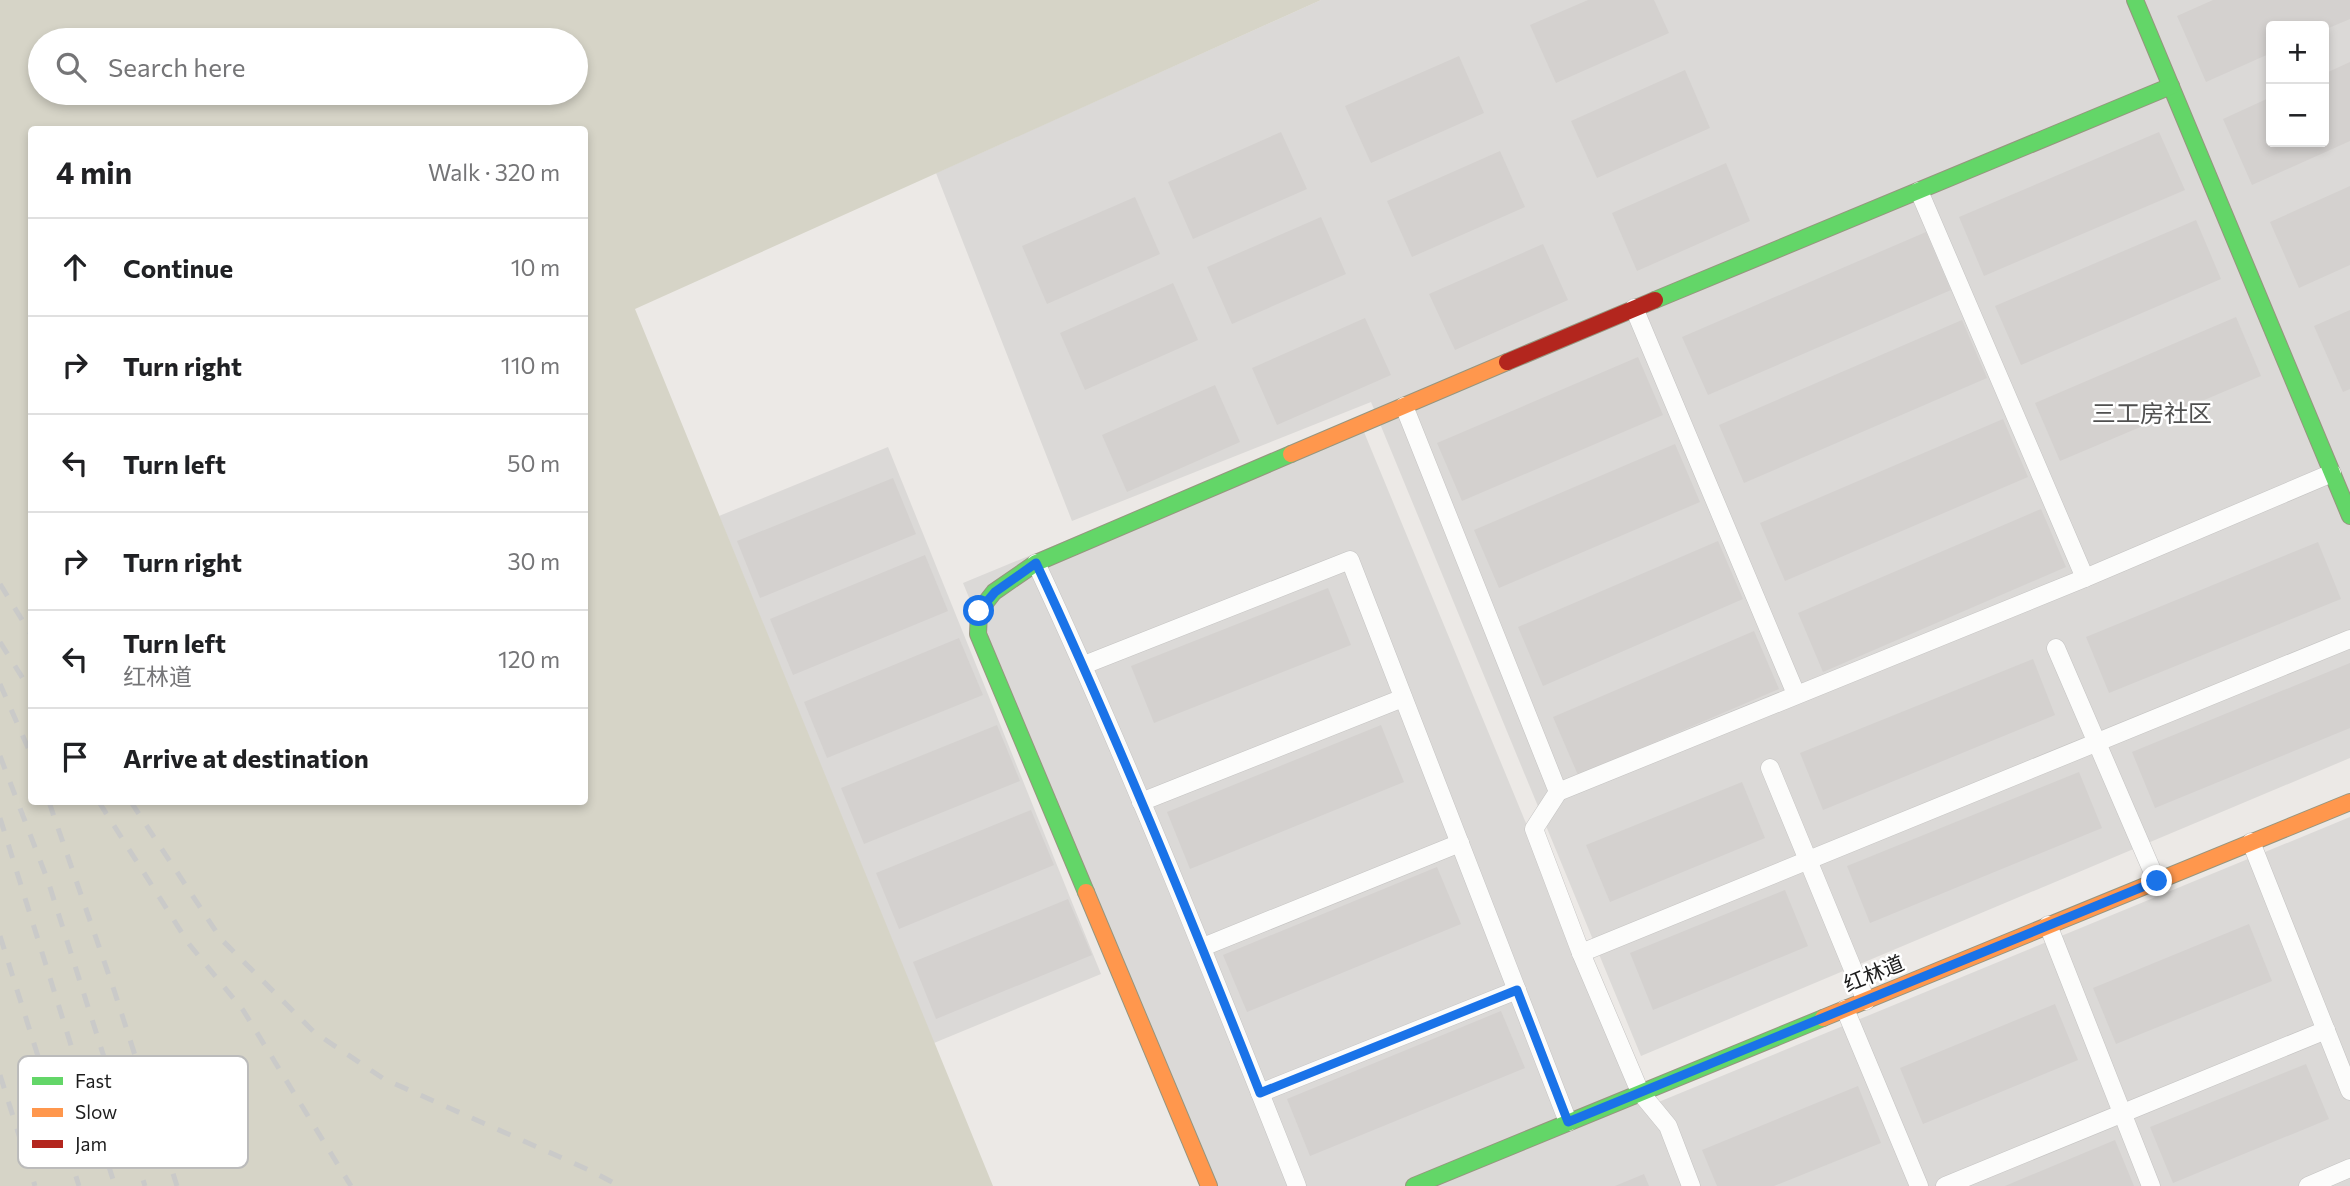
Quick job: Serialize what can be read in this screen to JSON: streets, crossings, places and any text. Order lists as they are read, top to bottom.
{
  "streets": {
    "street": ["红林道"]
  },
  "districts": ["三工房社区"],
  "legend": ["Fast", "Slow", "Jam"],
  "page": {
    "map_buttons": ["+", "−"],
    "search": "Search here",
    "heading": ["4 min", "Walk · 320 m"],
    "list": [
      ["Continue", "10 m"],
      ["Turn right", "110 m"],
      ["Turn left", "50 m"],
      ["Turn right", "30 m"],
      ["Turn left", "红林道", "120 m"],
      "Arrive at destination"
    ]
  }
}
